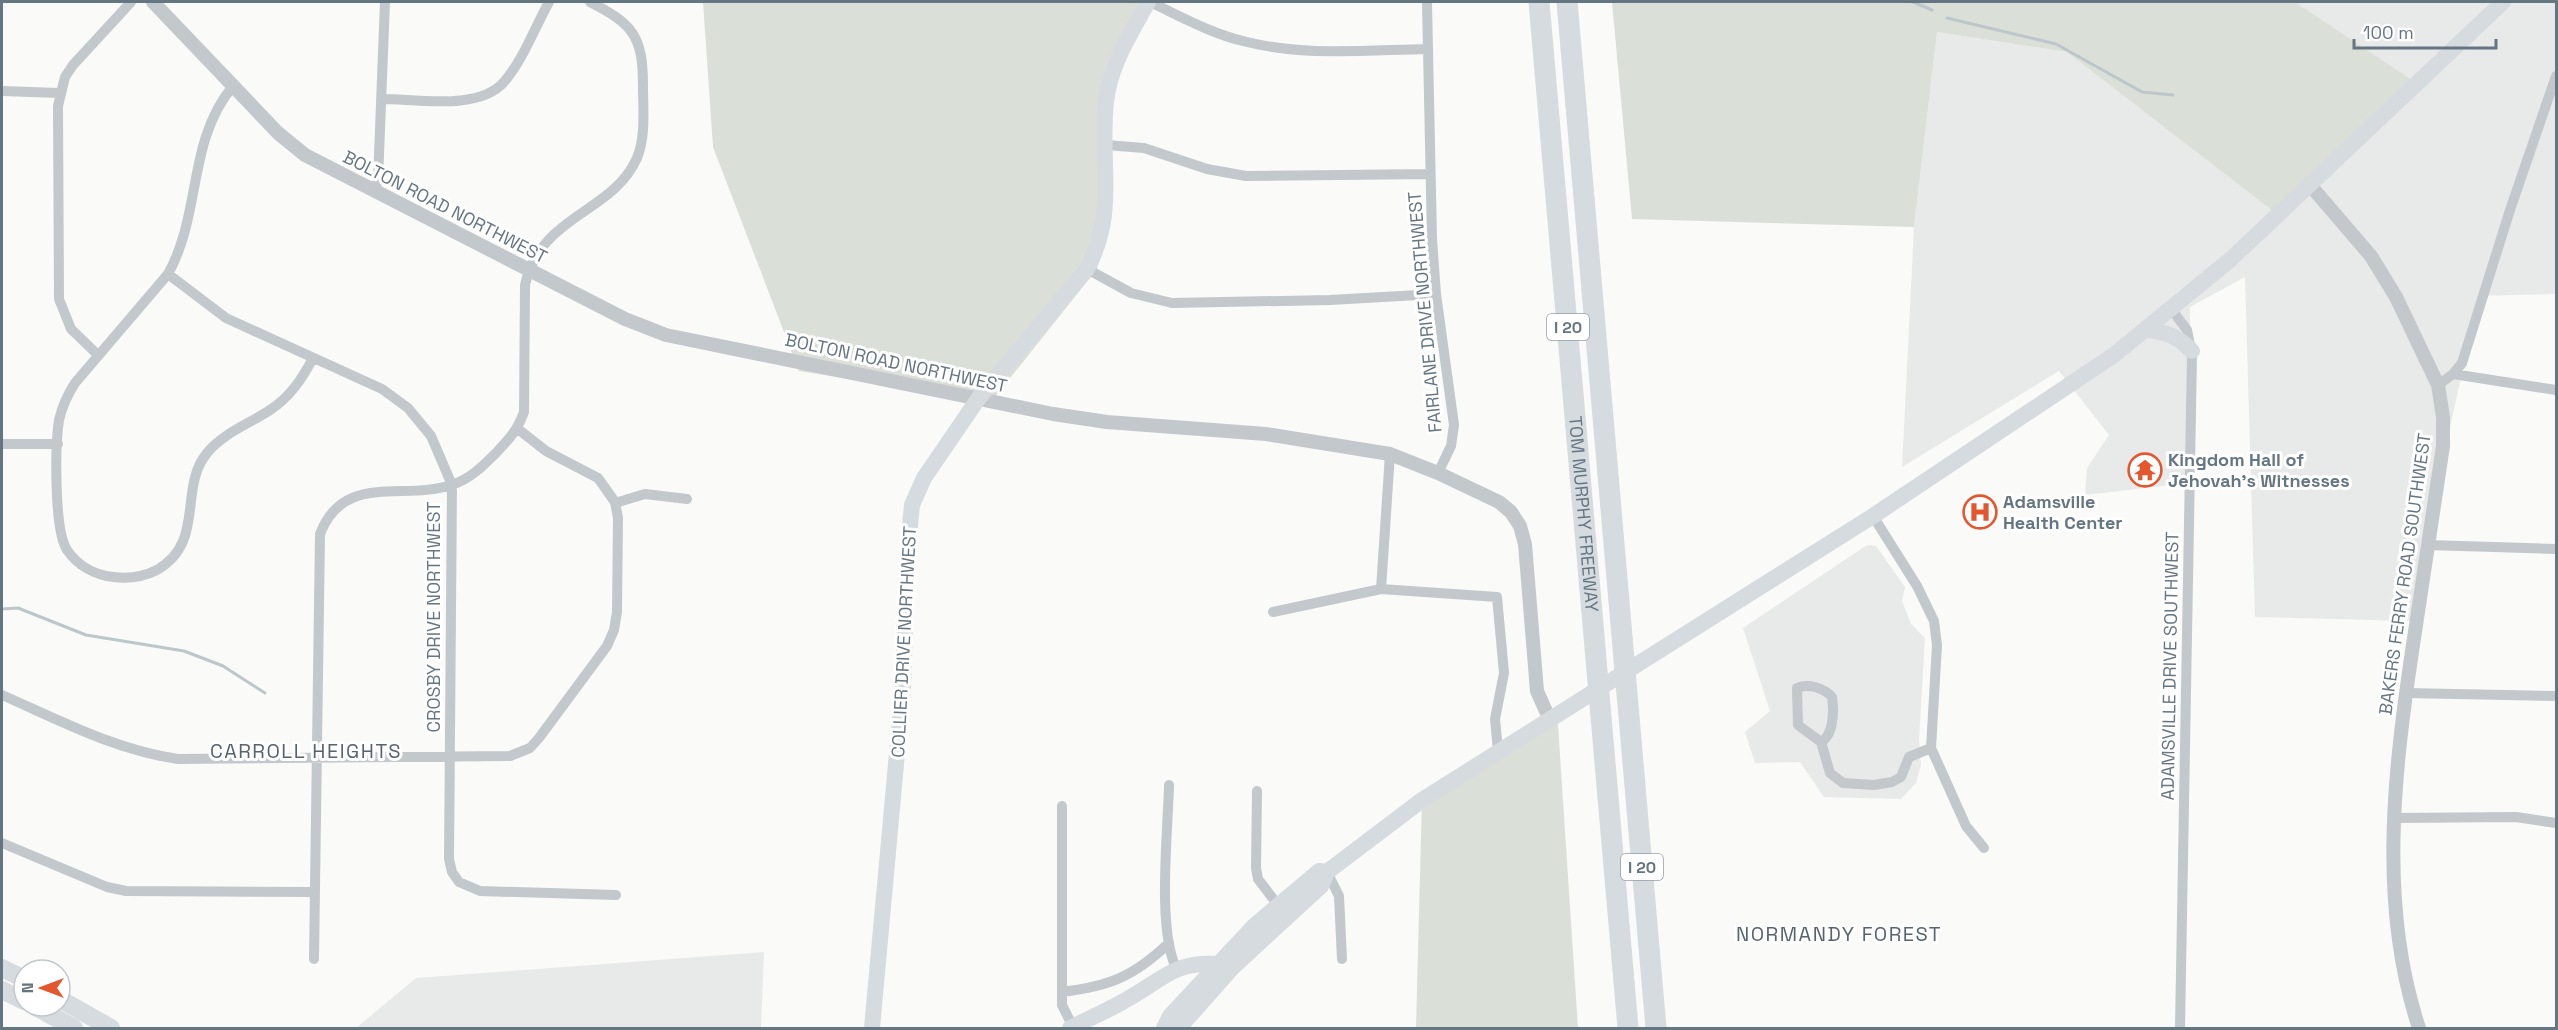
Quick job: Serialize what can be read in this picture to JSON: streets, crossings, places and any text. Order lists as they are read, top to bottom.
{
  "streets": {
    "highway": ["I 20", "TOM MURPHY FREEWAY"],
    "main road": ["COLLIER DRIVE NORTHWEST"],
    "street": [
      "BOLTON ROAD NORTHWEST",
      "FAIRLANE DRIVE NORTHWEST",
      "BAKERS FERRY ROAD SOUTHWEST",
      "CROSBY DRIVE NORTHWEST",
      "ADAMSVILLE DRIVE SOUTHWEST"
    ]
  },
  "crossings": [
    ["BOLTON ROAD NORTHWEST", "FAIRLANE DRIVE NORTHWEST"],
    ["BOLTON ROAD NORTHWEST", "COLLIER DRIVE NORTHWEST"]
  ],
  "districts": ["CARROLL HEIGHTS", "NORMANDY FOREST"],
  "places": {
    "temple": ["Kingdom Hall of Jehovah’s Witnesses"],
    "hospital": ["Adamsville Health Center"]
  },
  "scale_bar": "100 m",
  "north": "left"
}
